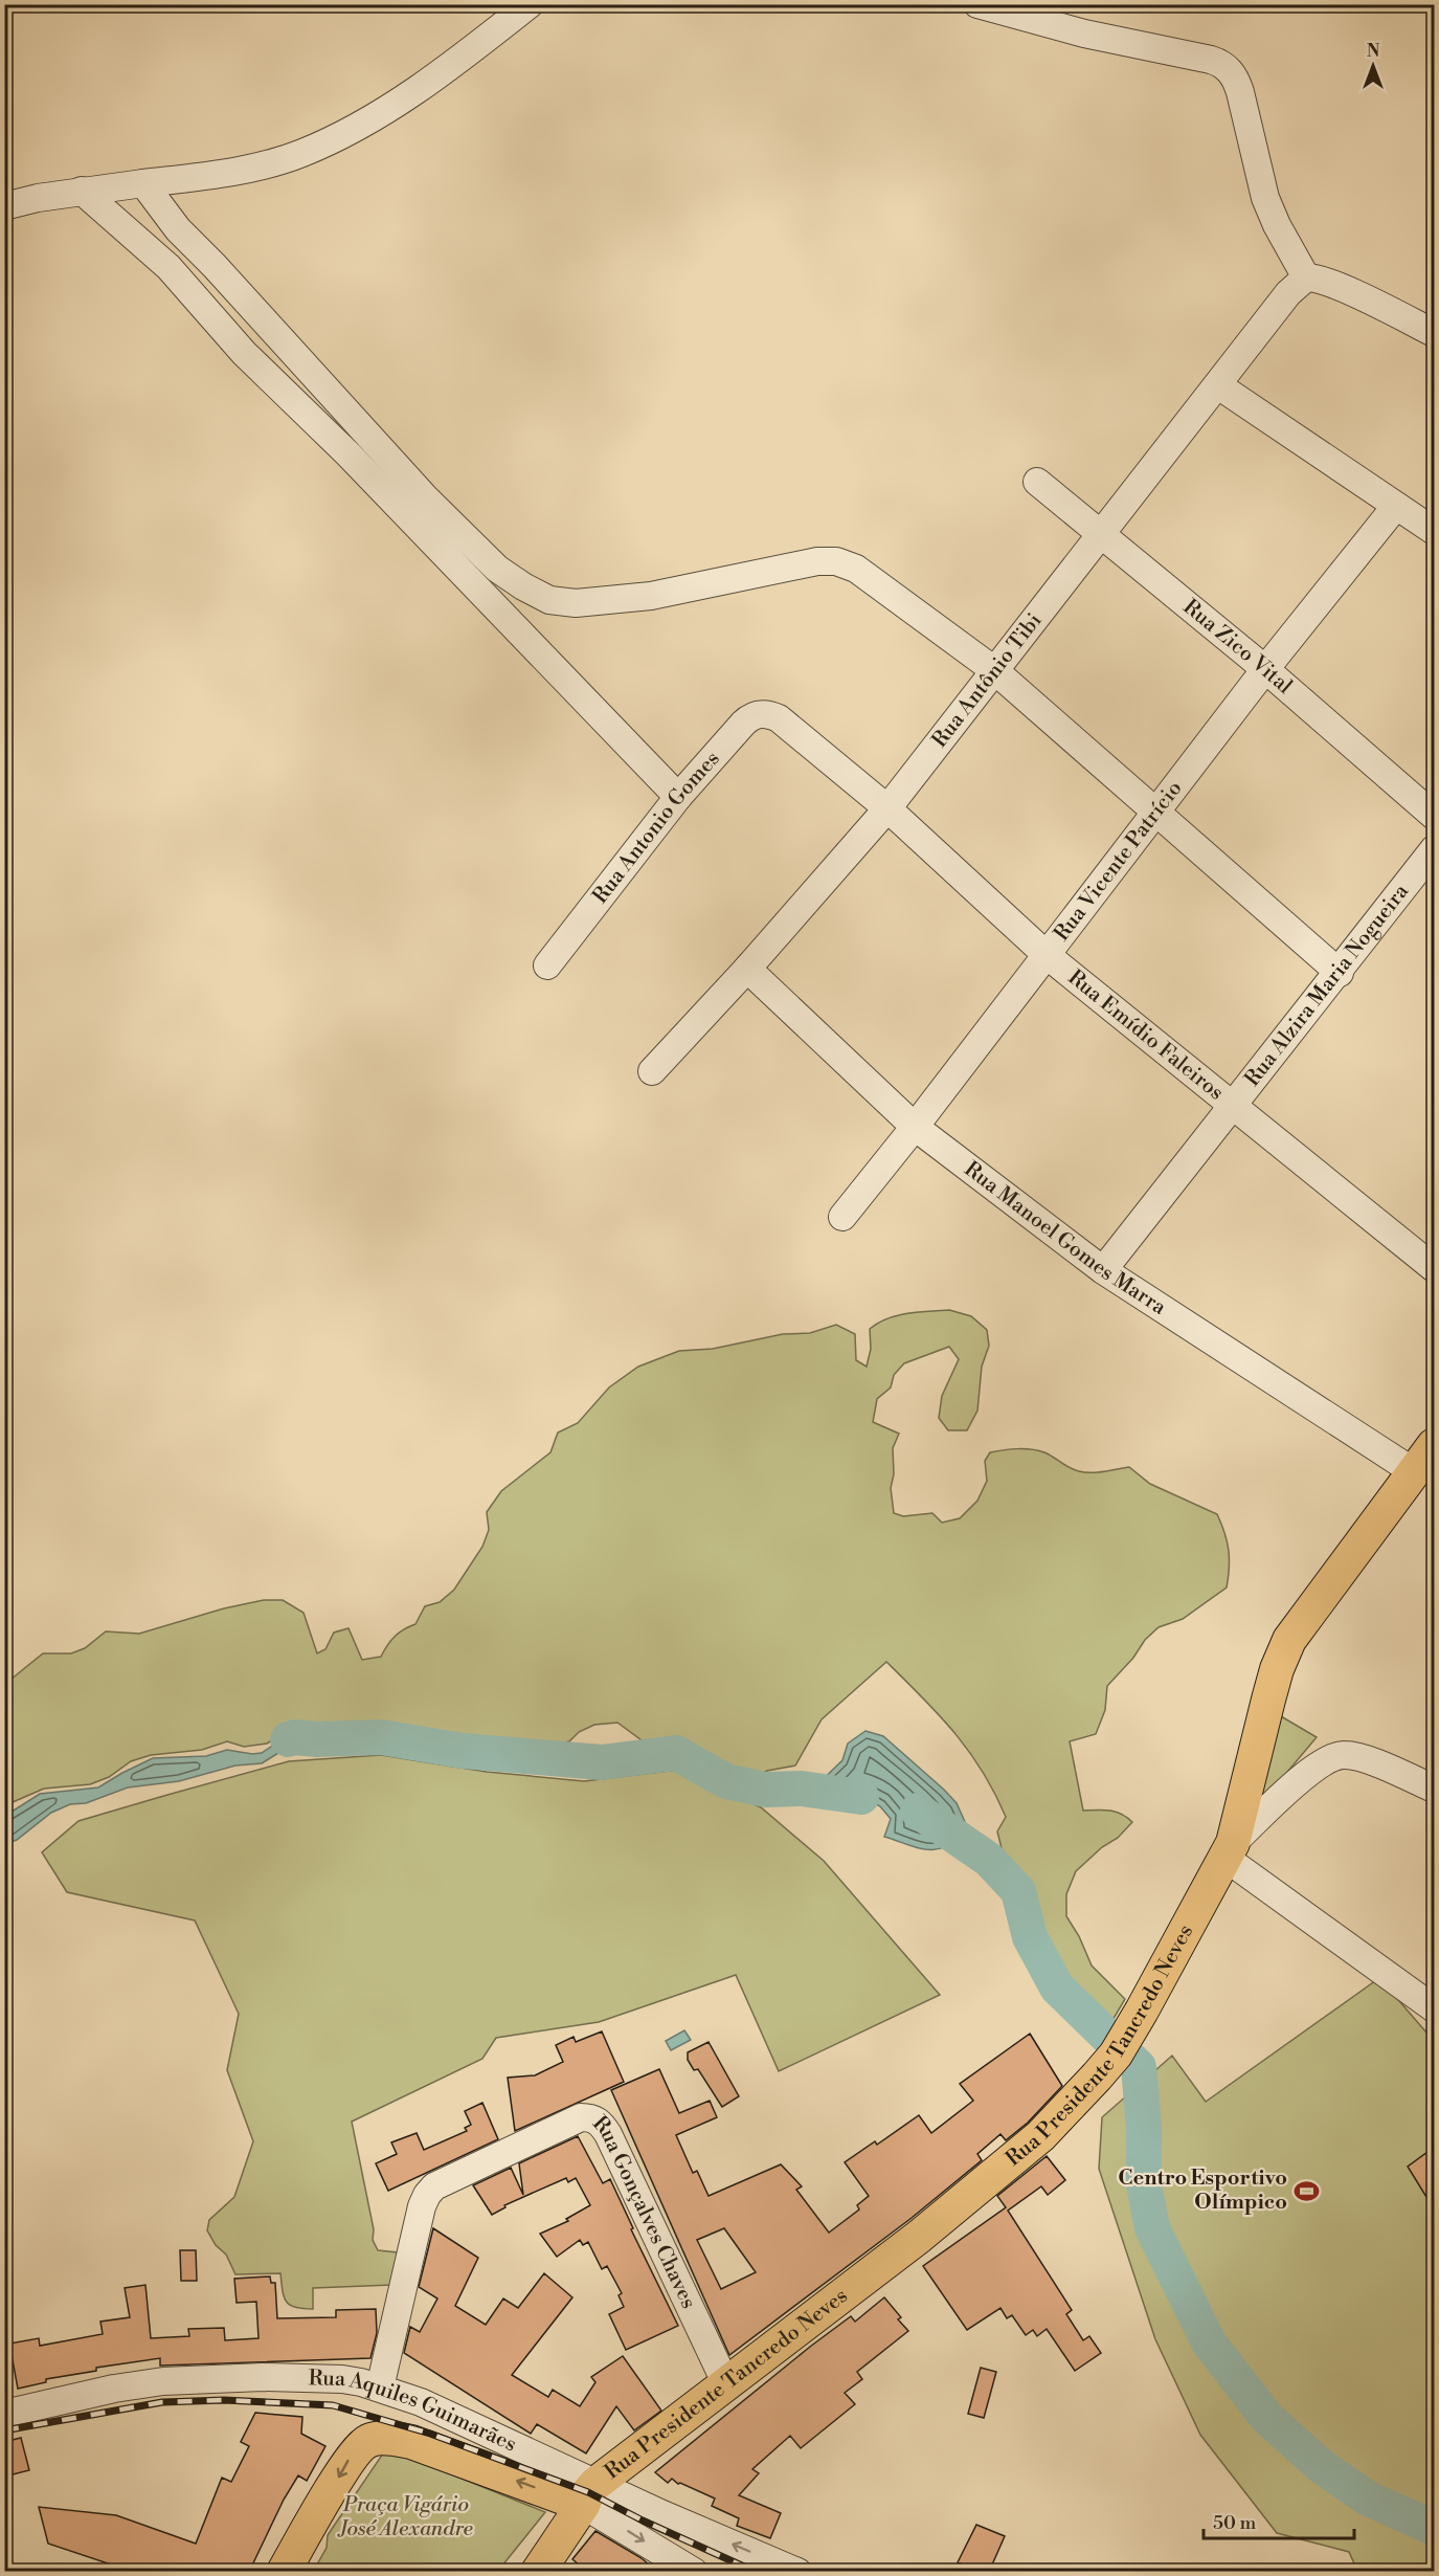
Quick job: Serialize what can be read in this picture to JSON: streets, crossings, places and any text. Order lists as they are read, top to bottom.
{
  "streets": {
    "main road": ["Rua Presidente Tancredo Neves"],
    "street": [
      "Rua Zico Vital",
      "Rua Antônio Tibi",
      "Rua Antonio Gomes",
      "Rua Vicente Patrício",
      "Rua Alzira Maria Nogueira",
      "Rua Emídio Faleiros",
      "Rua Manoel Gomes Marra",
      "Rua Gonçalves Chaves",
      "Rua Aquiles Guimarães"
    ]
  },
  "crossings": [
    ["Rua Zico Vital", "Rua Antônio Tibi"],
    ["Rua Zico Vital", "Rua Vicente Patrício"],
    ["Rua Antônio Tibi", "Rua Emídio Faleiros"],
    ["Rua Antônio Tibi", "Rua Manoel Gomes Marra"],
    ["Rua Antonio Gomes", "Rua Emídio Faleiros"],
    ["Rua Vicente Patrício", "Rua Emídio Faleiros"],
    ["Rua Vicente Patrício", "Rua Manoel Gomes Marra"],
    ["Rua Alzira Maria Nogueira", "Rua Emídio Faleiros"],
    ["Rua Alzira Maria Nogueira", "Rua Manoel Gomes Marra"],
    ["Rua Manoel Gomes Marra", "Rua Presidente Tancredo Neves"],
    ["Rua Presidente Tancredo Neves", "Rua Gonçalves Chaves"],
    ["Rua Presidente Tancredo Neves", "Rua Aquiles Guimarães"],
    ["Rua Gonçalves Chaves", "Rua Aquiles Guimarães"]
  ],
  "parks": ["Praça Vigário José Alexandre"],
  "places": {
    "sports": ["Centro Esportivo Olímpico"]
  },
  "scale_bar": "50 m",
  "north": "top"
}
